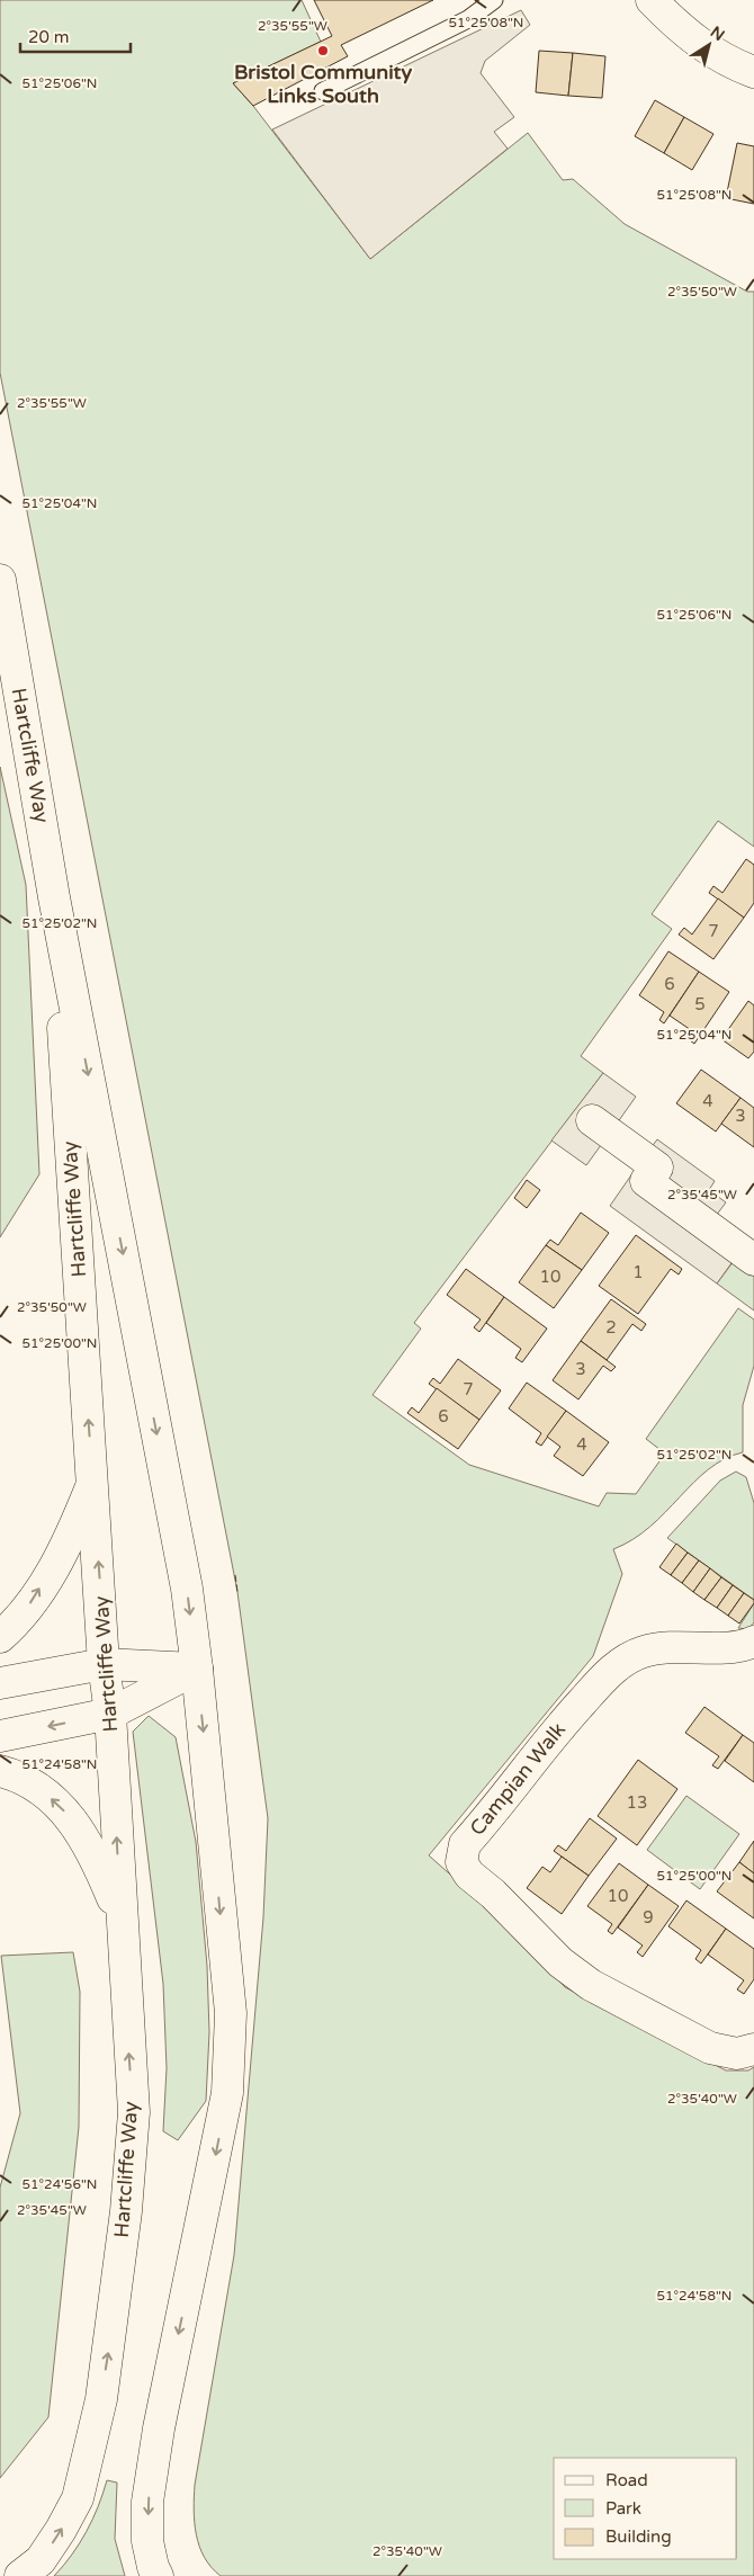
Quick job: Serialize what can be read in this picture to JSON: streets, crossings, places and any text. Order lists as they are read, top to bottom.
{
  "streets": {
    "main road": ["Hartcliffe Way", "Campian Walk"]
  },
  "places": ["Bristol Community Links South"],
  "house_numbers": [
    "7",
    "6",
    "5",
    "4",
    "3",
    "1",
    "10",
    "2",
    "3",
    "7",
    "6",
    "4",
    "13",
    "10",
    "9"
  ],
  "legend": ["Road", "Park", "Building"],
  "scale_bar": "20 m",
  "north": "top right",
  "coordinates": [
    "51°25'08\"N",
    "2°35'55\"W",
    "51°25'06\"N",
    "2°35'50\"W",
    "51°25'04\"N",
    "51°25'02\"N",
    "2°35'45\"W",
    "51°25'00\"N",
    "51°24'58\"N",
    "2°35'40\"W",
    "51°24'56\"N"
  ]
}
